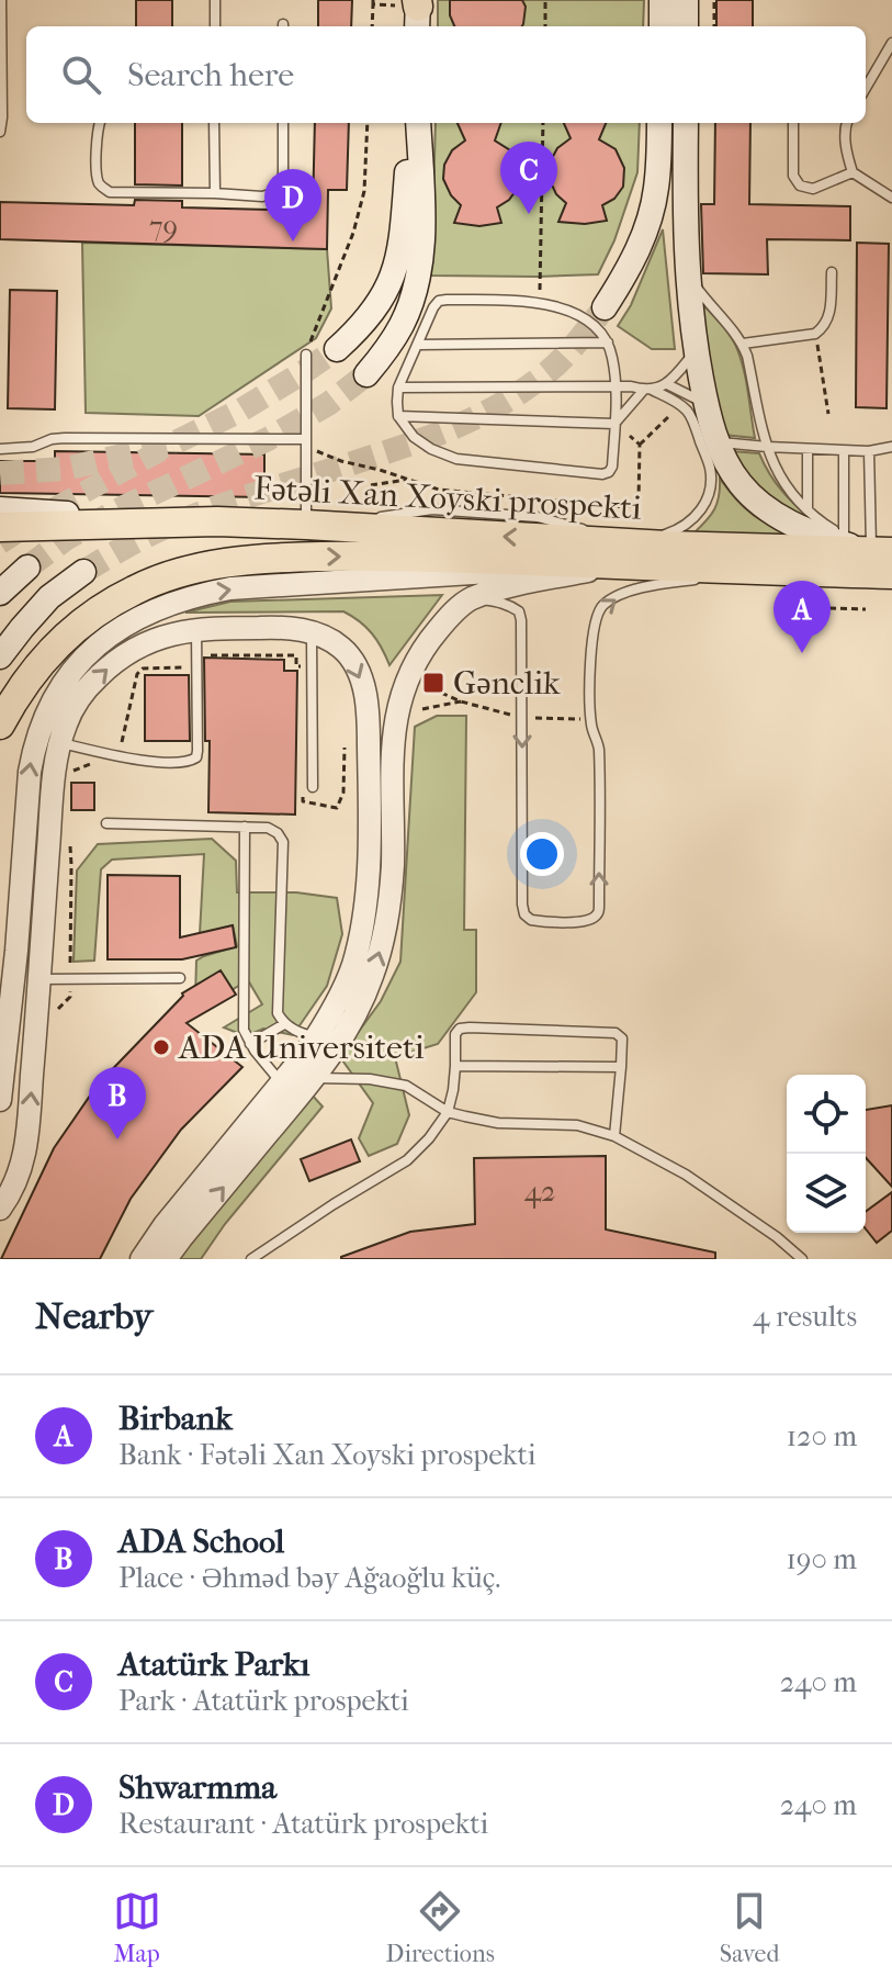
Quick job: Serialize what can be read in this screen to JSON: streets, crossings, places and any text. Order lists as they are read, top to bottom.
{
  "streets": {
    "main road": ["Fətəli Xan Xoyski prospekti"]
  },
  "places": {
    "transit": ["Gənclik"],
    "other": ["ADA Universiteti"]
  },
  "house_numbers": ["79", "42"],
  "page": {
    "search": "Search here",
    "pins": [
      "C",
      "D",
      "A",
      "B"
    ],
    "heading": ["Nearby", "4 results"],
    "list": [
      {
        "mark": "A",
        "name": "Birbank",
        "note": "Bank · Fətəli Xan Xoyski prospekti",
        "value": "120 m"
      },
      {
        "mark": "B",
        "name": "ADA School",
        "note": "Place · Əhməd bəy Ağaoğlu küç.",
        "value": "190 m"
      },
      {
        "mark": "C",
        "name": "Atatürk Parkı",
        "note": "Park · Atatürk prospekti",
        "value": "240 m"
      },
      {
        "mark": "D",
        "name": "Shwarmma",
        "note": "Restaurant · Atatürk prospekti",
        "value": "240 m"
      }
    ],
    "nav": ["Map", "Directions", "Saved"]
  }
}
